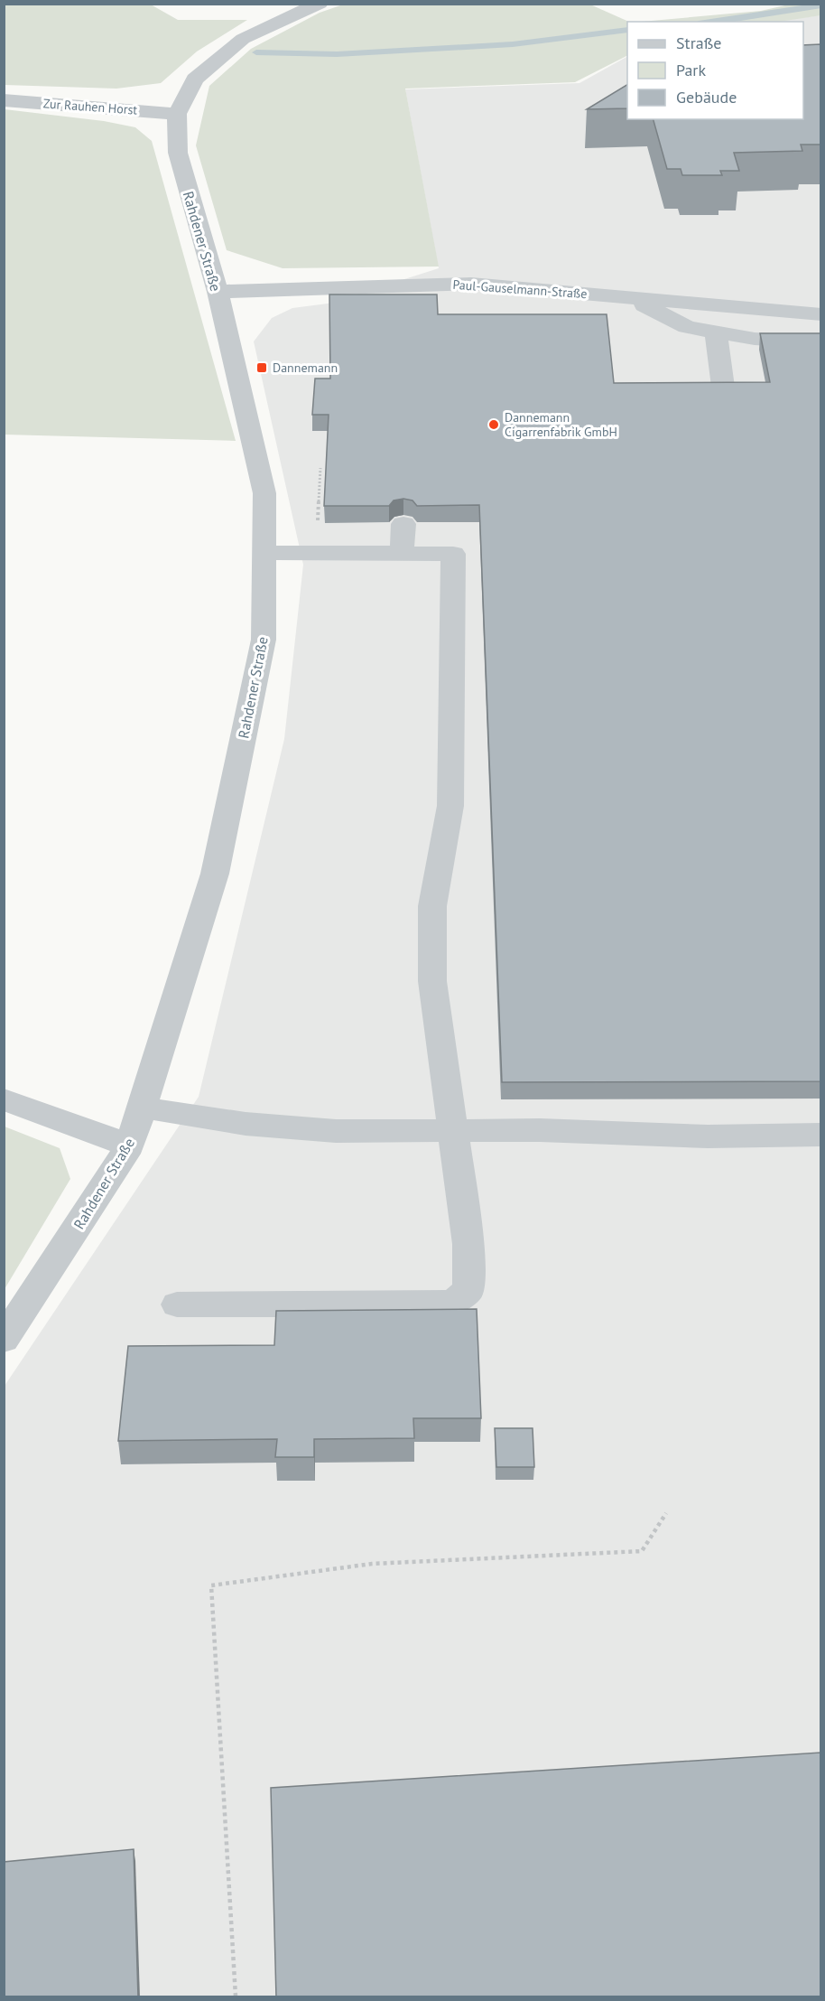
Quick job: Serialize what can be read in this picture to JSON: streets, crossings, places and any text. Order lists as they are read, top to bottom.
{
  "streets": {
    "street": ["Zur Rauhen Horst", "Rahdener Straße", "Paul-Gauselmann-Straße"]
  },
  "crossings": [
    ["Zur Rauhen Horst", "Rahdener Straße"],
    ["Rahdener Straße", "Paul-Gauselmann-Straße"]
  ],
  "places": {
    "transit": ["Dannemann"],
    "other": ["Dannemann Cigarrenfabrik GmbH"]
  },
  "legend": ["Straße", "Park", "Gebäude"]
}
